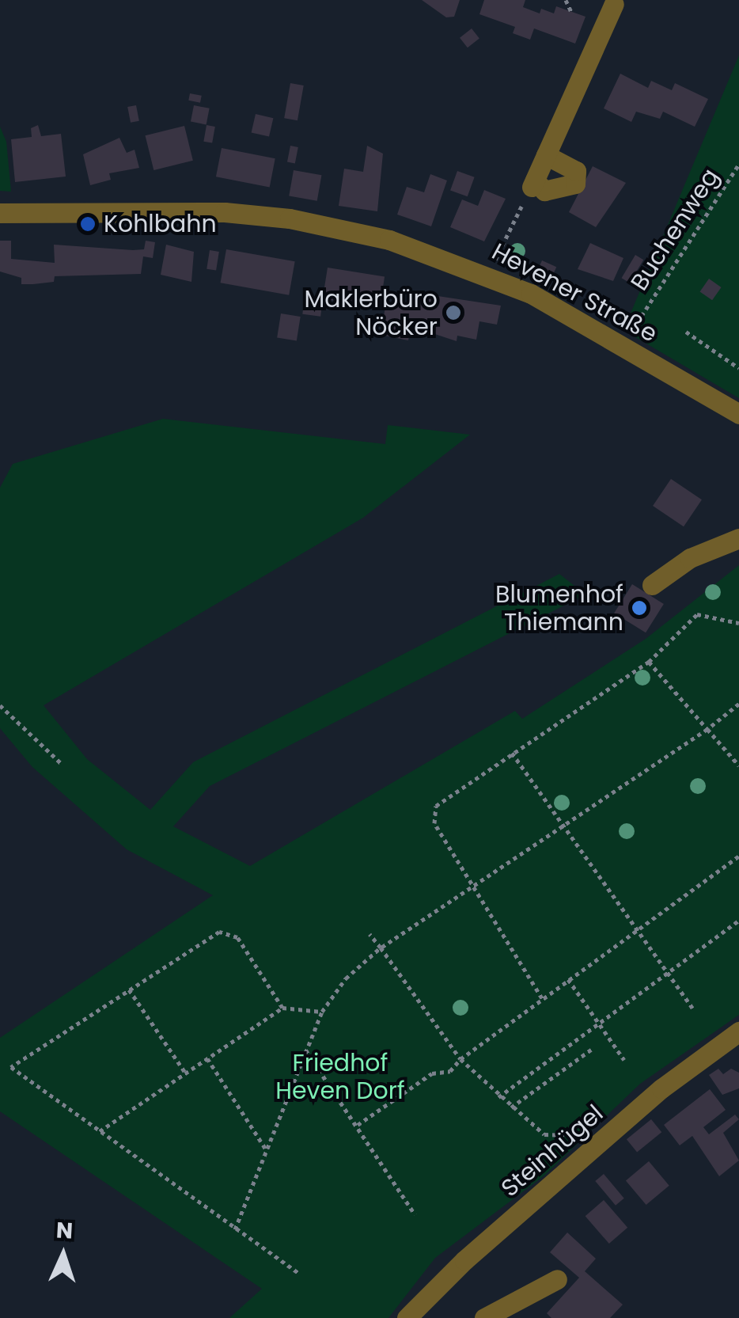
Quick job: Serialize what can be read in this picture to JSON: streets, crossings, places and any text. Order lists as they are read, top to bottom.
{
  "streets": {
    "street": ["Hevener Straße", "Steinhügel"],
    "path": ["Buchenweg"]
  },
  "parks": ["Friedhof Heven Dorf"],
  "places": ["Kohlbahn", "Maklerbüro Nöcker", "Blumenhof Thiemann"],
  "north": "top"
}
